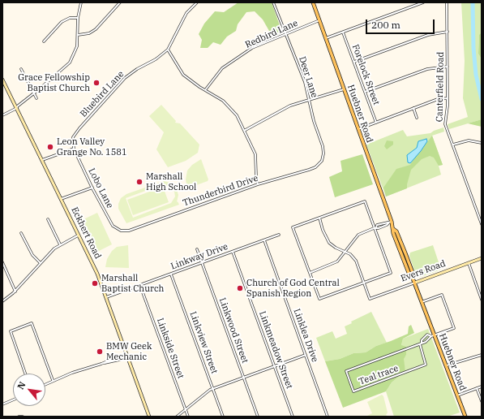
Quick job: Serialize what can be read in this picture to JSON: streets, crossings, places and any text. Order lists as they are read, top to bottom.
{
  "streets": {
    "main road": ["Huebner Road", "Eckhert Road", "Evers Road"],
    "street": [
      "Redbird Lane",
      "Forelock Street",
      "Deer Lane",
      "Canterfield Road",
      "Bluebird Lane",
      "Lobo Lane",
      "Thunderbird Drive",
      "Linkway Drive",
      "Linkwood Street",
      "Linklea Drive",
      "Linkview Street",
      "Linkside Street",
      "Linkmeadow Street",
      "Teal trace"
    ]
  },
  "crossings": [
    ["Redbird Lane", "Deer Lane"],
    ["Redbird Lane", "Huebner Road"],
    ["Deer Lane", "Thunderbird Drive"],
    ["Bluebird Lane", "Lobo Lane"],
    ["Huebner Road", "Evers Road"],
    ["Huebner Road", "Teal trace"],
    ["Lobo Lane", "Thunderbird Drive"],
    ["Eckhert Road", "Linkway Drive"],
    ["Linkway Drive", "Linkwood Street"],
    ["Linkway Drive", "Linklea Drive"],
    ["Linkway Drive", "Linkview Street"],
    ["Linkway Drive", "Linkside Street"],
    ["Linkway Drive", "Linkmeadow Street"]
  ],
  "places": [
    "Grace Fellowship Baptist Church",
    "Leon Valley Grange No. 1581",
    "Marshall High School",
    "Marshall Baptist Church",
    "Church of God Central Spanish Region",
    "BMW Geek Mechanic"
  ],
  "scale_bar": "200 m",
  "north": "top left"
}
